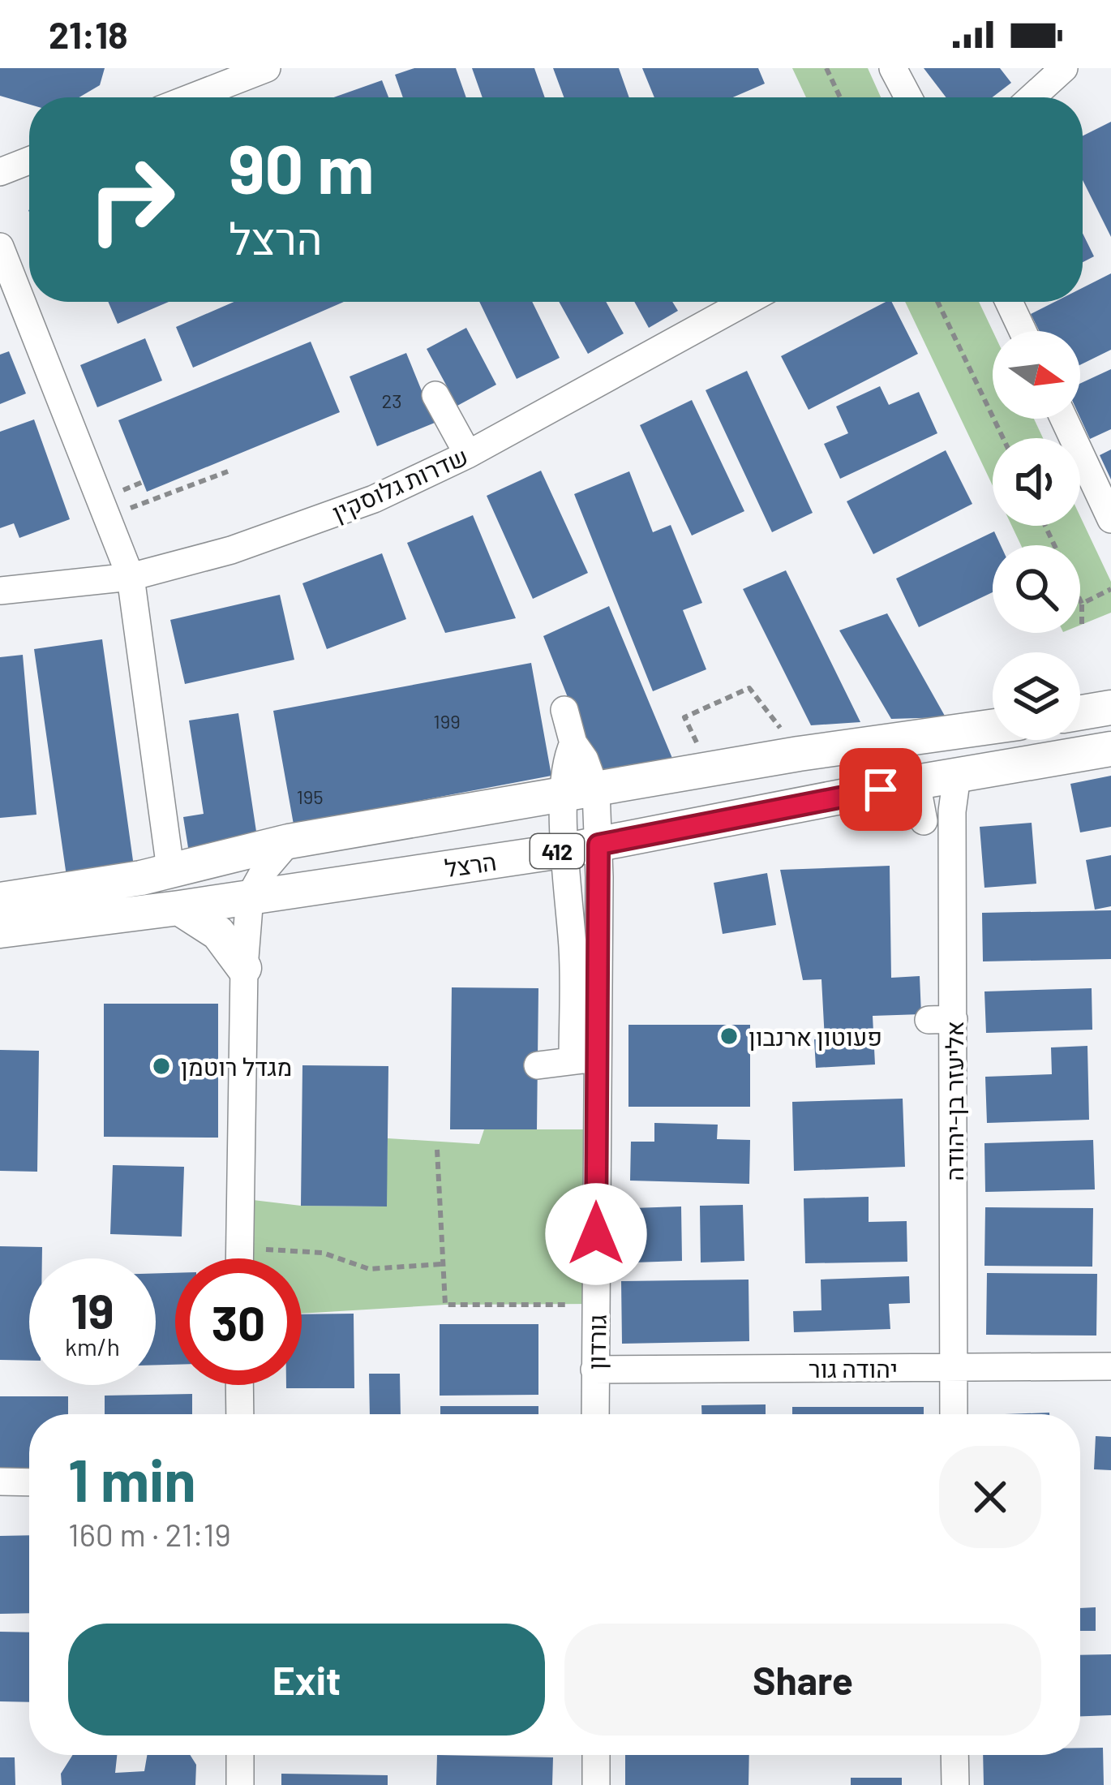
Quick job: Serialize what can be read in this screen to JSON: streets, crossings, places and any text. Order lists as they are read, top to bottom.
{
  "streets": {
    "main road": ["412", "הרצל"],
    "street": [
      "שדרות גלוסקין",
      "אליעזר בן-יהודה",
      "גורדון",
      "יהודה גור"
    ]
  },
  "crossings": [
    ["הרצל", "אליעזר בן-יהודה"],
    ["הרצל", "גורדון"],
    ["אליעזר בן-יהודה", "יהודה גור"],
    ["גורדון", "יהודה גור"]
  ],
  "places": ["פעוטון ארנבון", "מגדל רוטמן"],
  "house_numbers": ["23", "199", "195"],
  "north": "right",
  "page": {
    "status": "21:18",
    "turn": ["90 m", "הרצל"],
    "speed": "19 km/h",
    "limit": "30",
    "heading": ["1 min", "160 m · 21:19"],
    "buttons": ["Exit", "Share"]
  }
}
